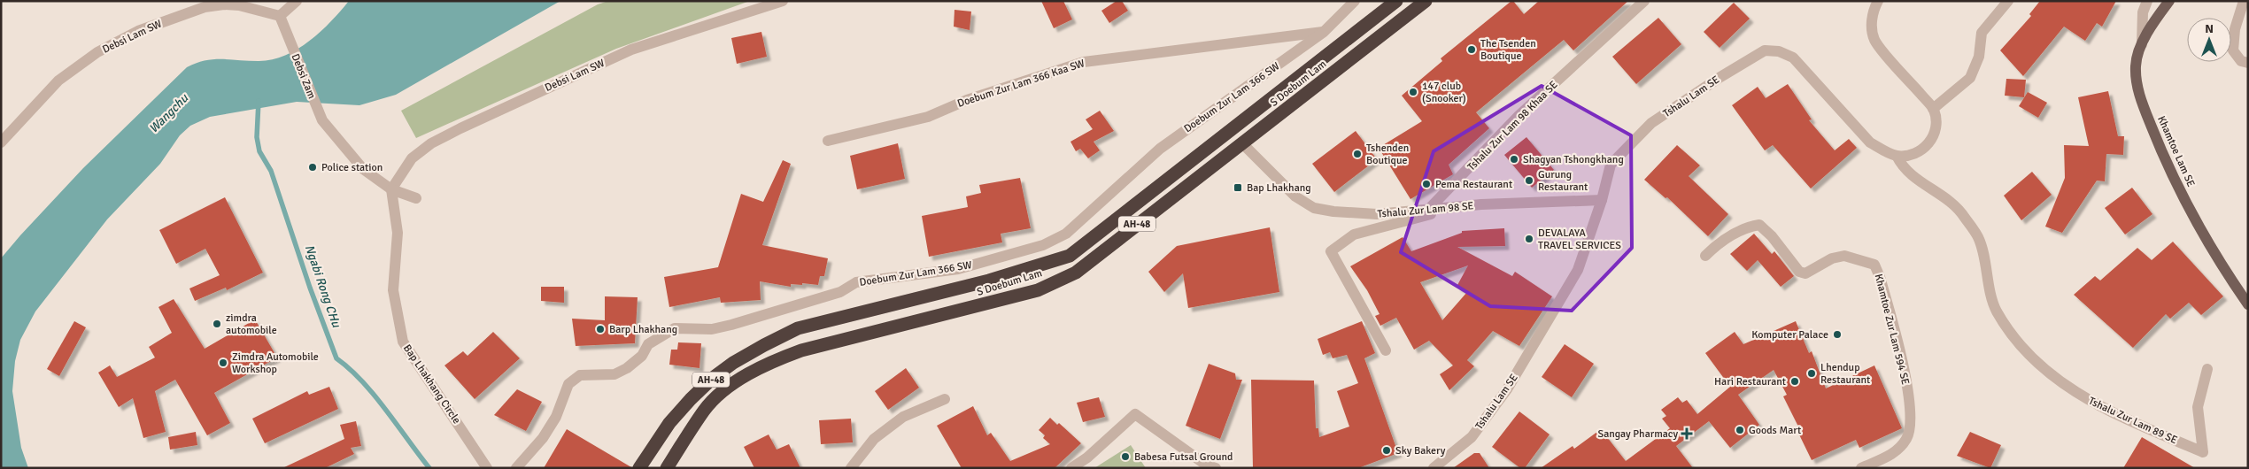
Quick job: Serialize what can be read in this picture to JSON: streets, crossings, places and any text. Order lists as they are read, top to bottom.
{
  "streets": {
    "highway": ["S Doebum Lam", "AH-48"],
    "main road": ["Khamtoe Lam SE"],
    "street": [
      "Debsi Lam SW",
      "Debsi Zam",
      "Doebum Zur Lam 366 Kaa SW",
      "Tshalu Lam SE",
      "Doebum Zur Lam 366 SW",
      "Tshalu Zur Lam 98 Khaa SE",
      "Tshalu Zur Lam 98 SE",
      "Khamtoe Zur Lam 594 SE",
      "Bap Lhakhang Circle",
      "Tshalu Zur Lam 89 SE"
    ]
  },
  "crossings": [
    ["Debsi Lam SW", "Debsi Zam"],
    ["Debsi Lam SW", "Bap Lhakhang Circle"],
    ["Debsi Zam", "Bap Lhakhang Circle"],
    ["Doebum Zur Lam 366 Kaa SW", "Doebum Zur Lam 366 SW"],
    ["S Doebum Lam", "Tshalu Zur Lam 98 SE"],
    ["Tshalu Lam SE", "Tshalu Zur Lam 98 SE"],
    ["Tshalu Lam SE", "Tshalu Zur Lam 89 SE"],
    ["Tshalu Zur Lam 98 Khaa SE", "Tshalu Zur Lam 98 SE"]
  ],
  "water": ["Wangchu", "Ngabi Rong CHu"],
  "places": {
    "other": [
      "The Tsenden Boutique",
      "147 club (Snooker)",
      "Tshenden Boutique",
      "Shagyan Tshongkhang",
      "Police station",
      "Gurung Restaurant",
      "Pema Restaurant",
      "DEVALAYA TRAVEL SERVICES",
      "zimdra automobile",
      "Barp Lhakhang",
      "Komputer Palace",
      "Zimdra Automobile Workshop",
      "Lhendup Restaurant",
      "Hari Restaurant",
      "Goods Mart",
      "Sky Bakery",
      "Babesa Futsal Ground"
    ],
    "transit": ["Bap Lhakhang"],
    "health": ["Sangay Pharmacy"]
  },
  "north": "top"
}
